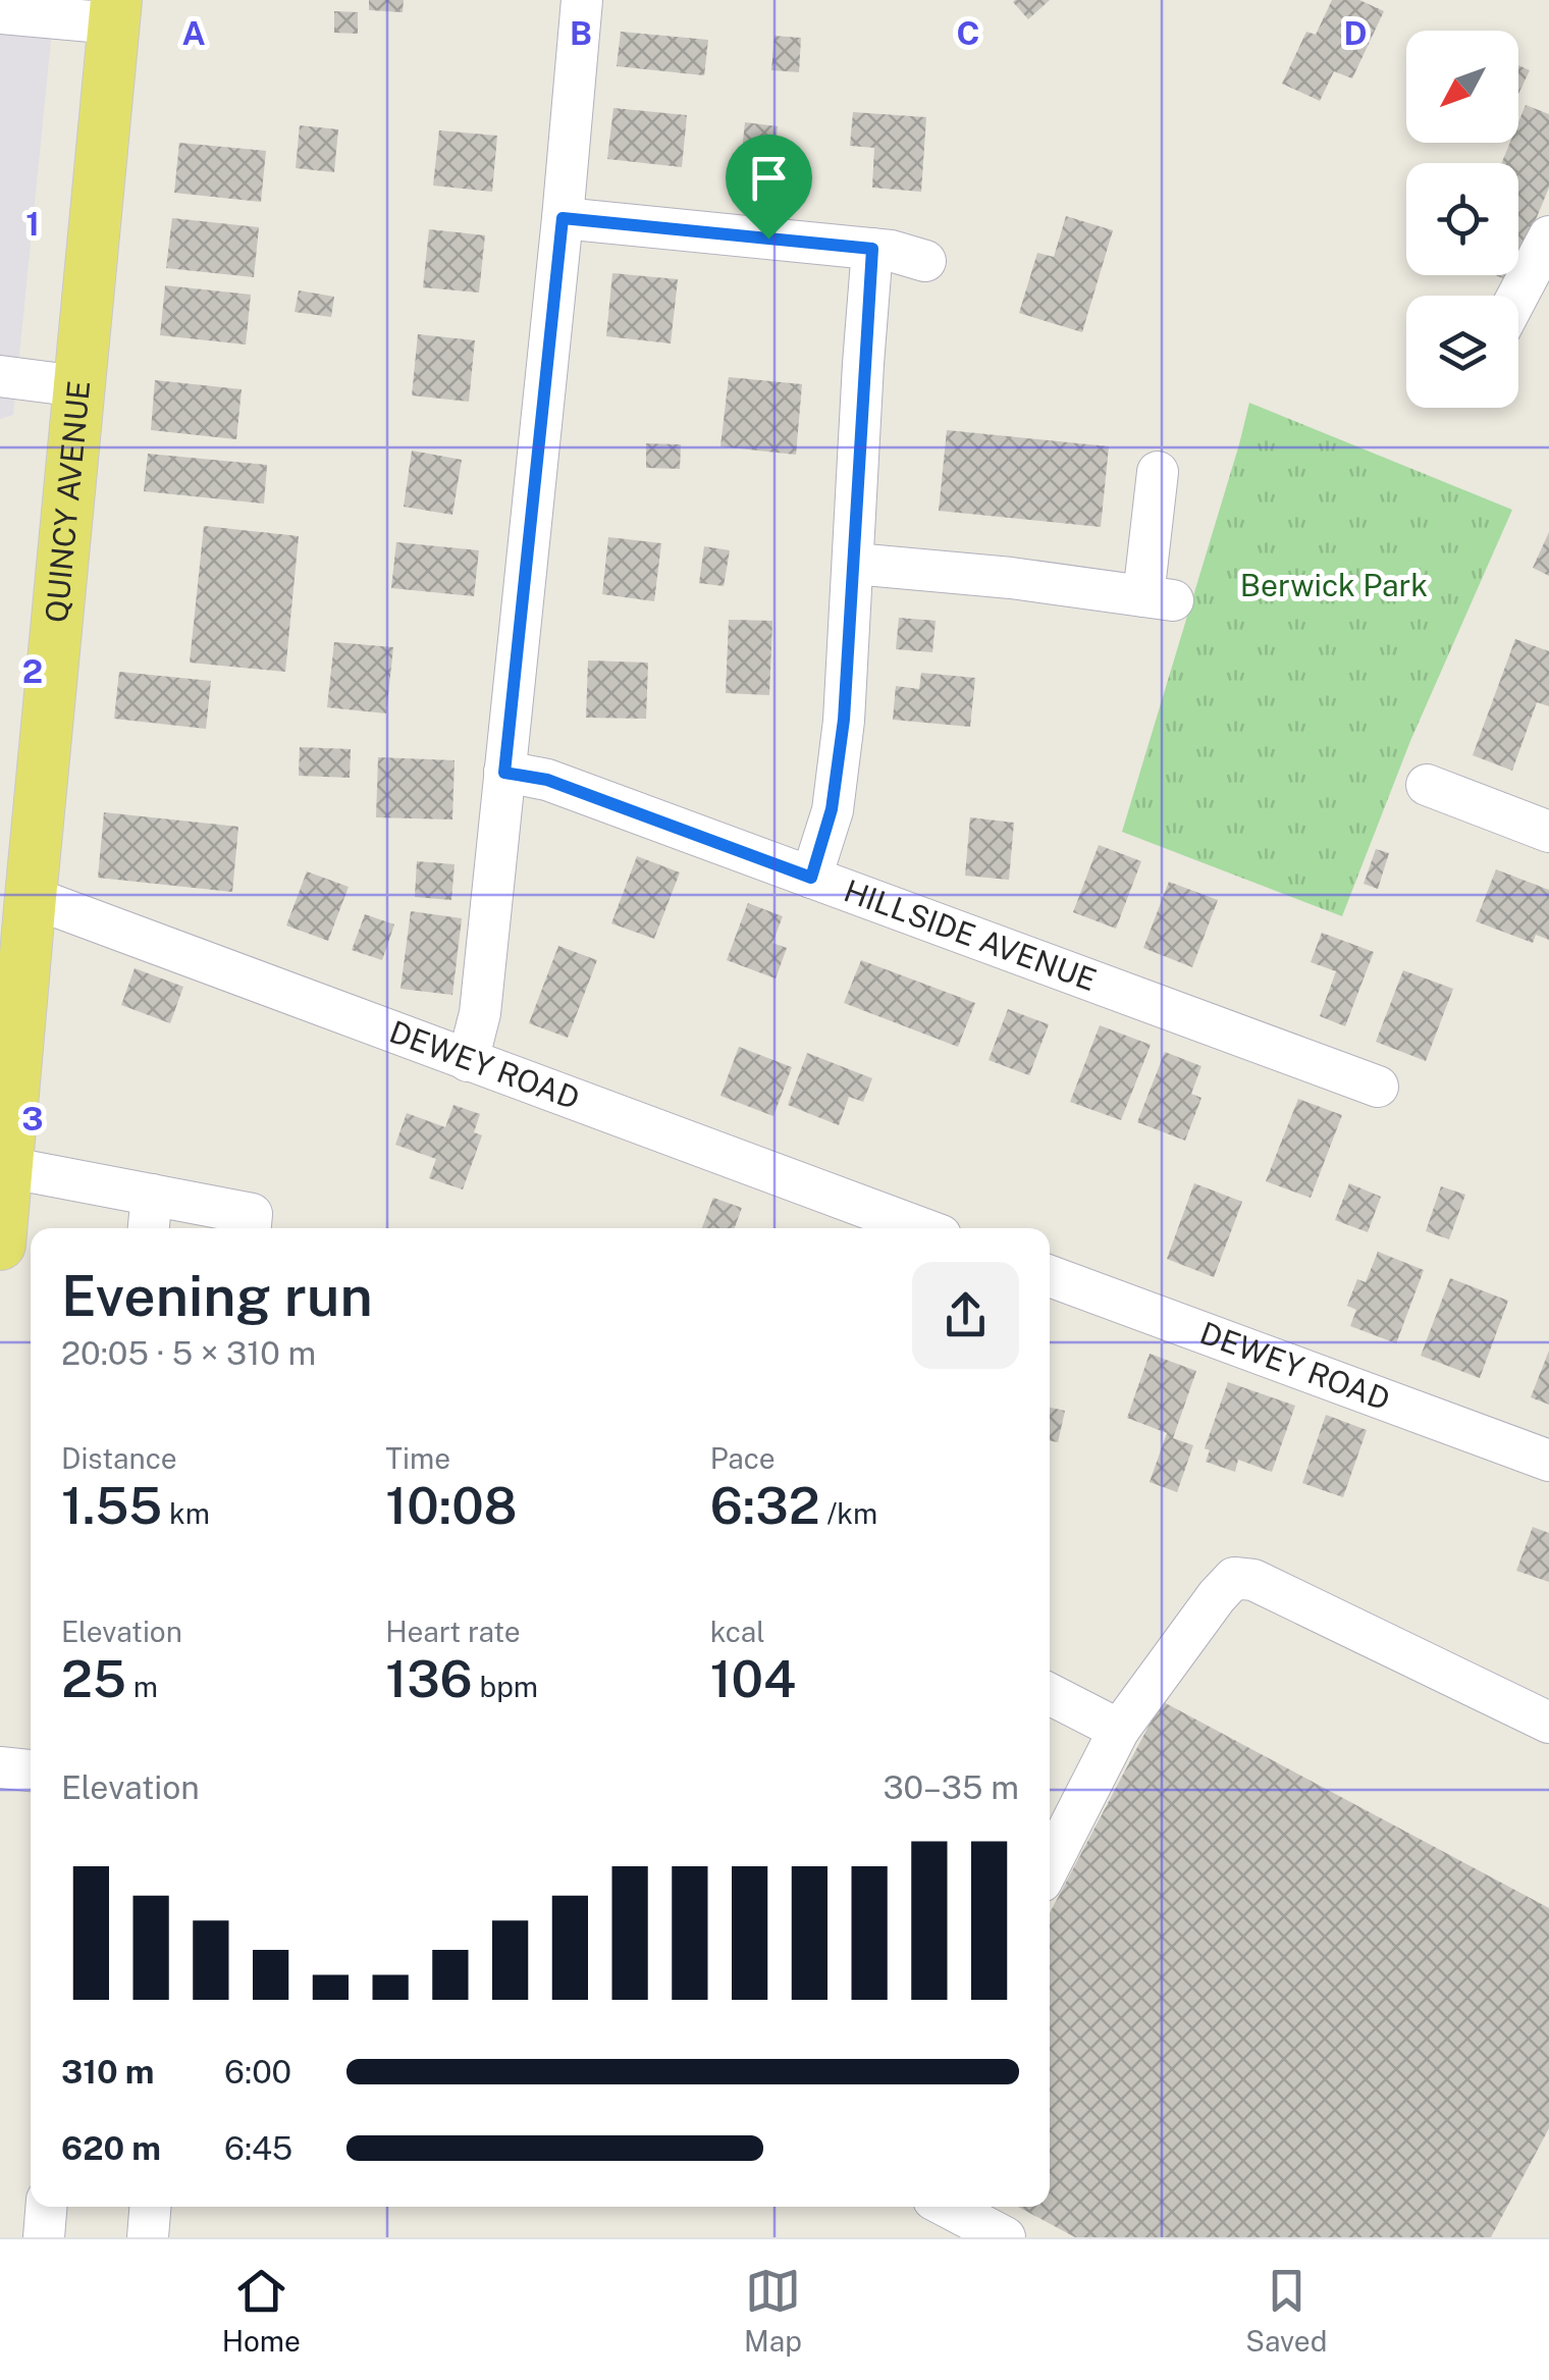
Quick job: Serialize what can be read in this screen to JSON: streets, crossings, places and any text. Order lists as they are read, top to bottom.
{
  "streets": {
    "main road": ["QUINCY AVENUE"],
    "street": ["HILLSIDE AVENUE", "DEWEY ROAD"]
  },
  "crossings": [
    ["QUINCY AVENUE", "DEWEY ROAD"]
  ],
  "parks": ["Berwick Park"],
  "north": "bottom left",
  "page": {
    "heading": ["Evening run", "20:05 · 5 × 310 m"],
    "stats": [
      ["Distance", "1.55 km"],
      ["Time", "10:08"],
      ["Pace", "6:32 /km"],
      ["Elevation", "25 m"],
      ["Heart rate", "136 bpm"],
      ["kcal", "104"]
    ],
    "chart": ["Elevation", "30–35 m"],
    "list": [
      {
        "name": "310 m",
        "note": "6:00"
      },
      {
        "name": "620 m",
        "note": "6:45"
      }
    ],
    "tabs": ["Home", "Map", "Saved"]
  },
  "grid": {
    "columns": [
      "A",
      "B",
      "C",
      "D"
    ],
    "rows": ["1", "2", "3"]
  }
}
